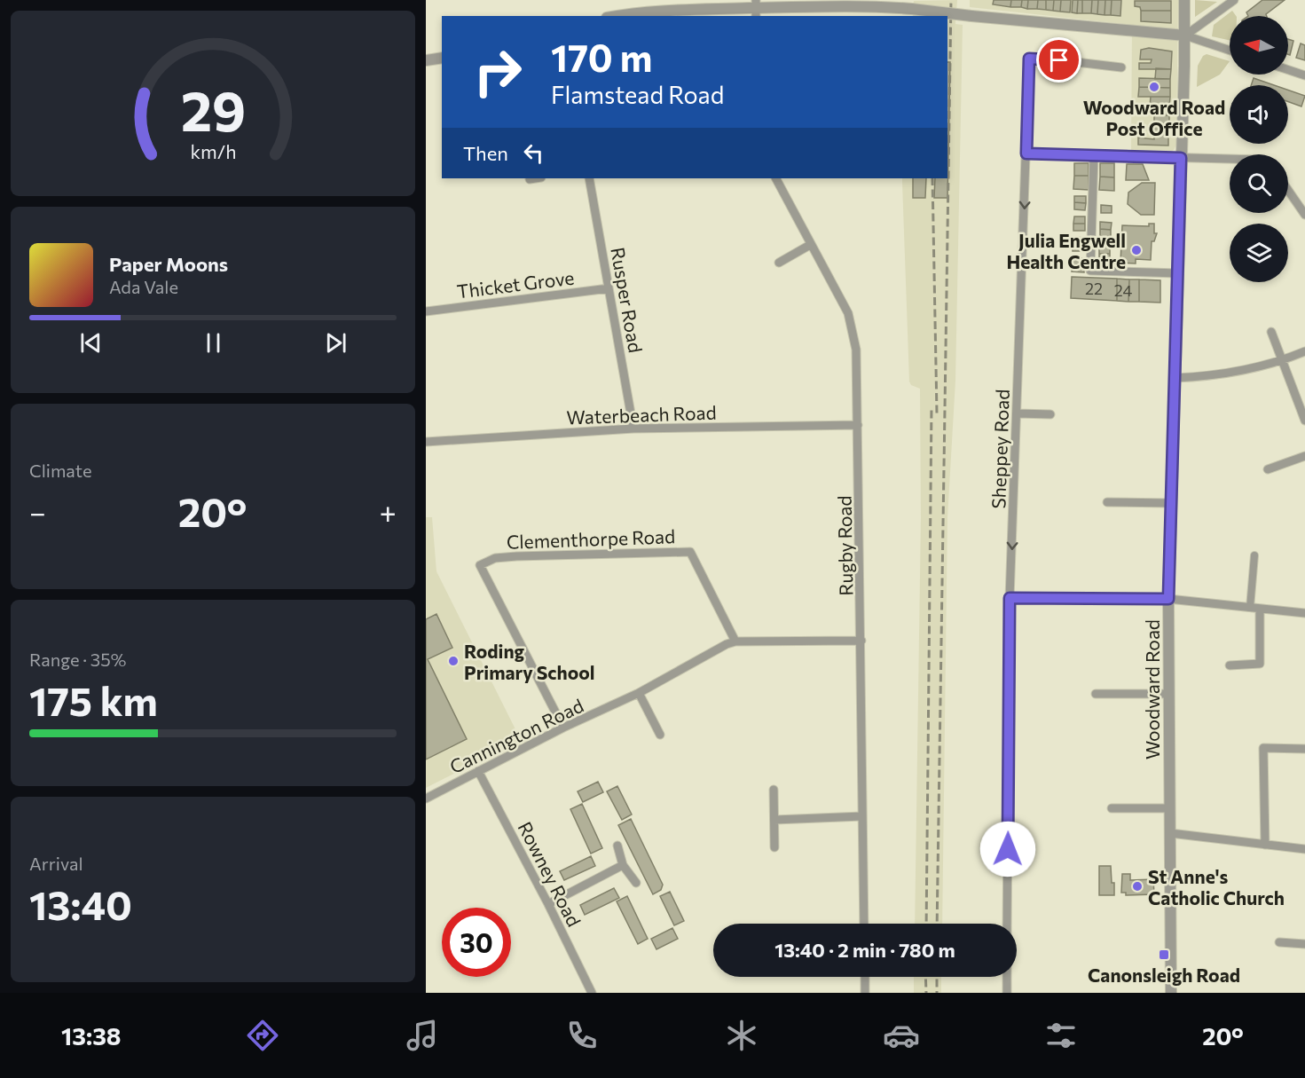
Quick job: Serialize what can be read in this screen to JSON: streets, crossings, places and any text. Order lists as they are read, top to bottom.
{
  "streets": {
    "street": [
      "Thicket Grove",
      "Rusper Road",
      "Waterbeach Road",
      "Sheppey Road",
      "Clementhorpe Road",
      "Rugby Road",
      "Woodward Road",
      "Cannington Road",
      "Rowney Road"
    ]
  },
  "crossings": [
    ["Thicket Grove", "Rusper Road"],
    ["Rusper Road", "Waterbeach Road"],
    ["Waterbeach Road", "Rugby Road"],
    ["Clementhorpe Road", "Cannington Road"],
    ["Rugby Road", "Cannington Road"],
    ["Cannington Road", "Rowney Road"]
  ],
  "one_way": ["Sheppey Road"],
  "places": {
    "other": [
      "Woodward Road Post Office",
      "Julia Engwell Health Centre",
      "Roding Primary School",
      "St Anne's Catholic Church"
    ],
    "transit": ["Canonsleigh Road"]
  },
  "house_numbers": ["22", "24"],
  "north": "left",
  "page": {
    "turn": ["170 m", "Flamstead Road"],
    "then": "Then",
    "song": ["Paper Moons", "Ada Vale"],
    "tile": [
      "Climate",
      ["Range · 35%", "175 km"],
      ["Arrival", "13:40"]
    ],
    "heat": ["−", "20°", "+"],
    "limit": "30",
    "trip": "13:40 · 2 min · 780 m",
    "tabs": ["13:38", "20°"],
    "gauge": ["29", "km/h"]
  }
}
